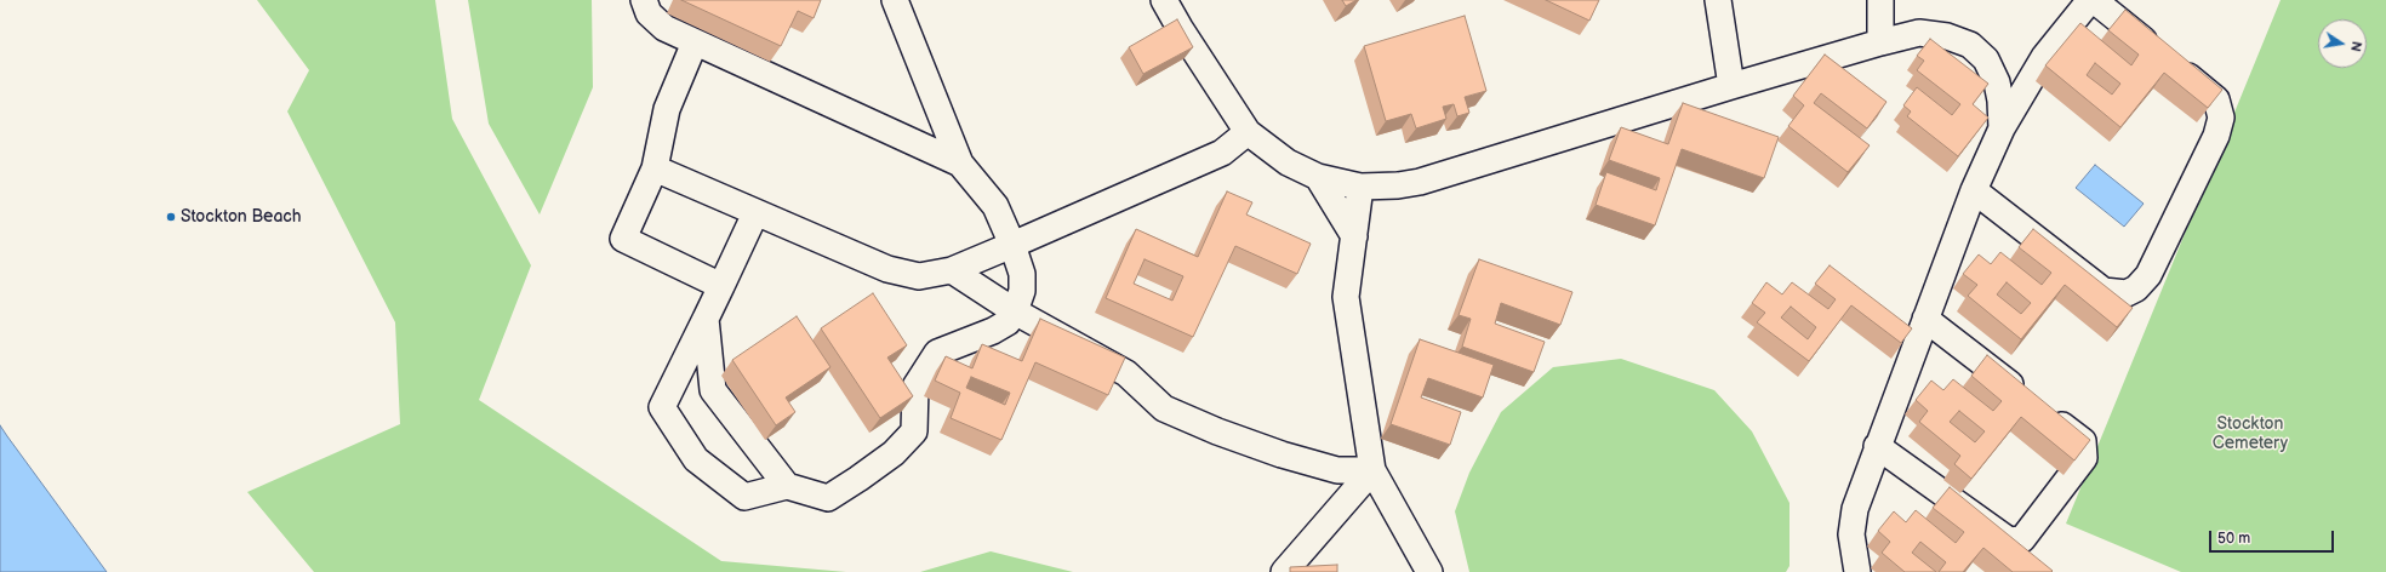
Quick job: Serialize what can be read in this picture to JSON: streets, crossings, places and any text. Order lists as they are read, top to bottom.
{
  "parks": ["Stockton Cemetery"],
  "places": ["Stockton Beach"],
  "scale_bar": "50 m",
  "north": "right"
}
